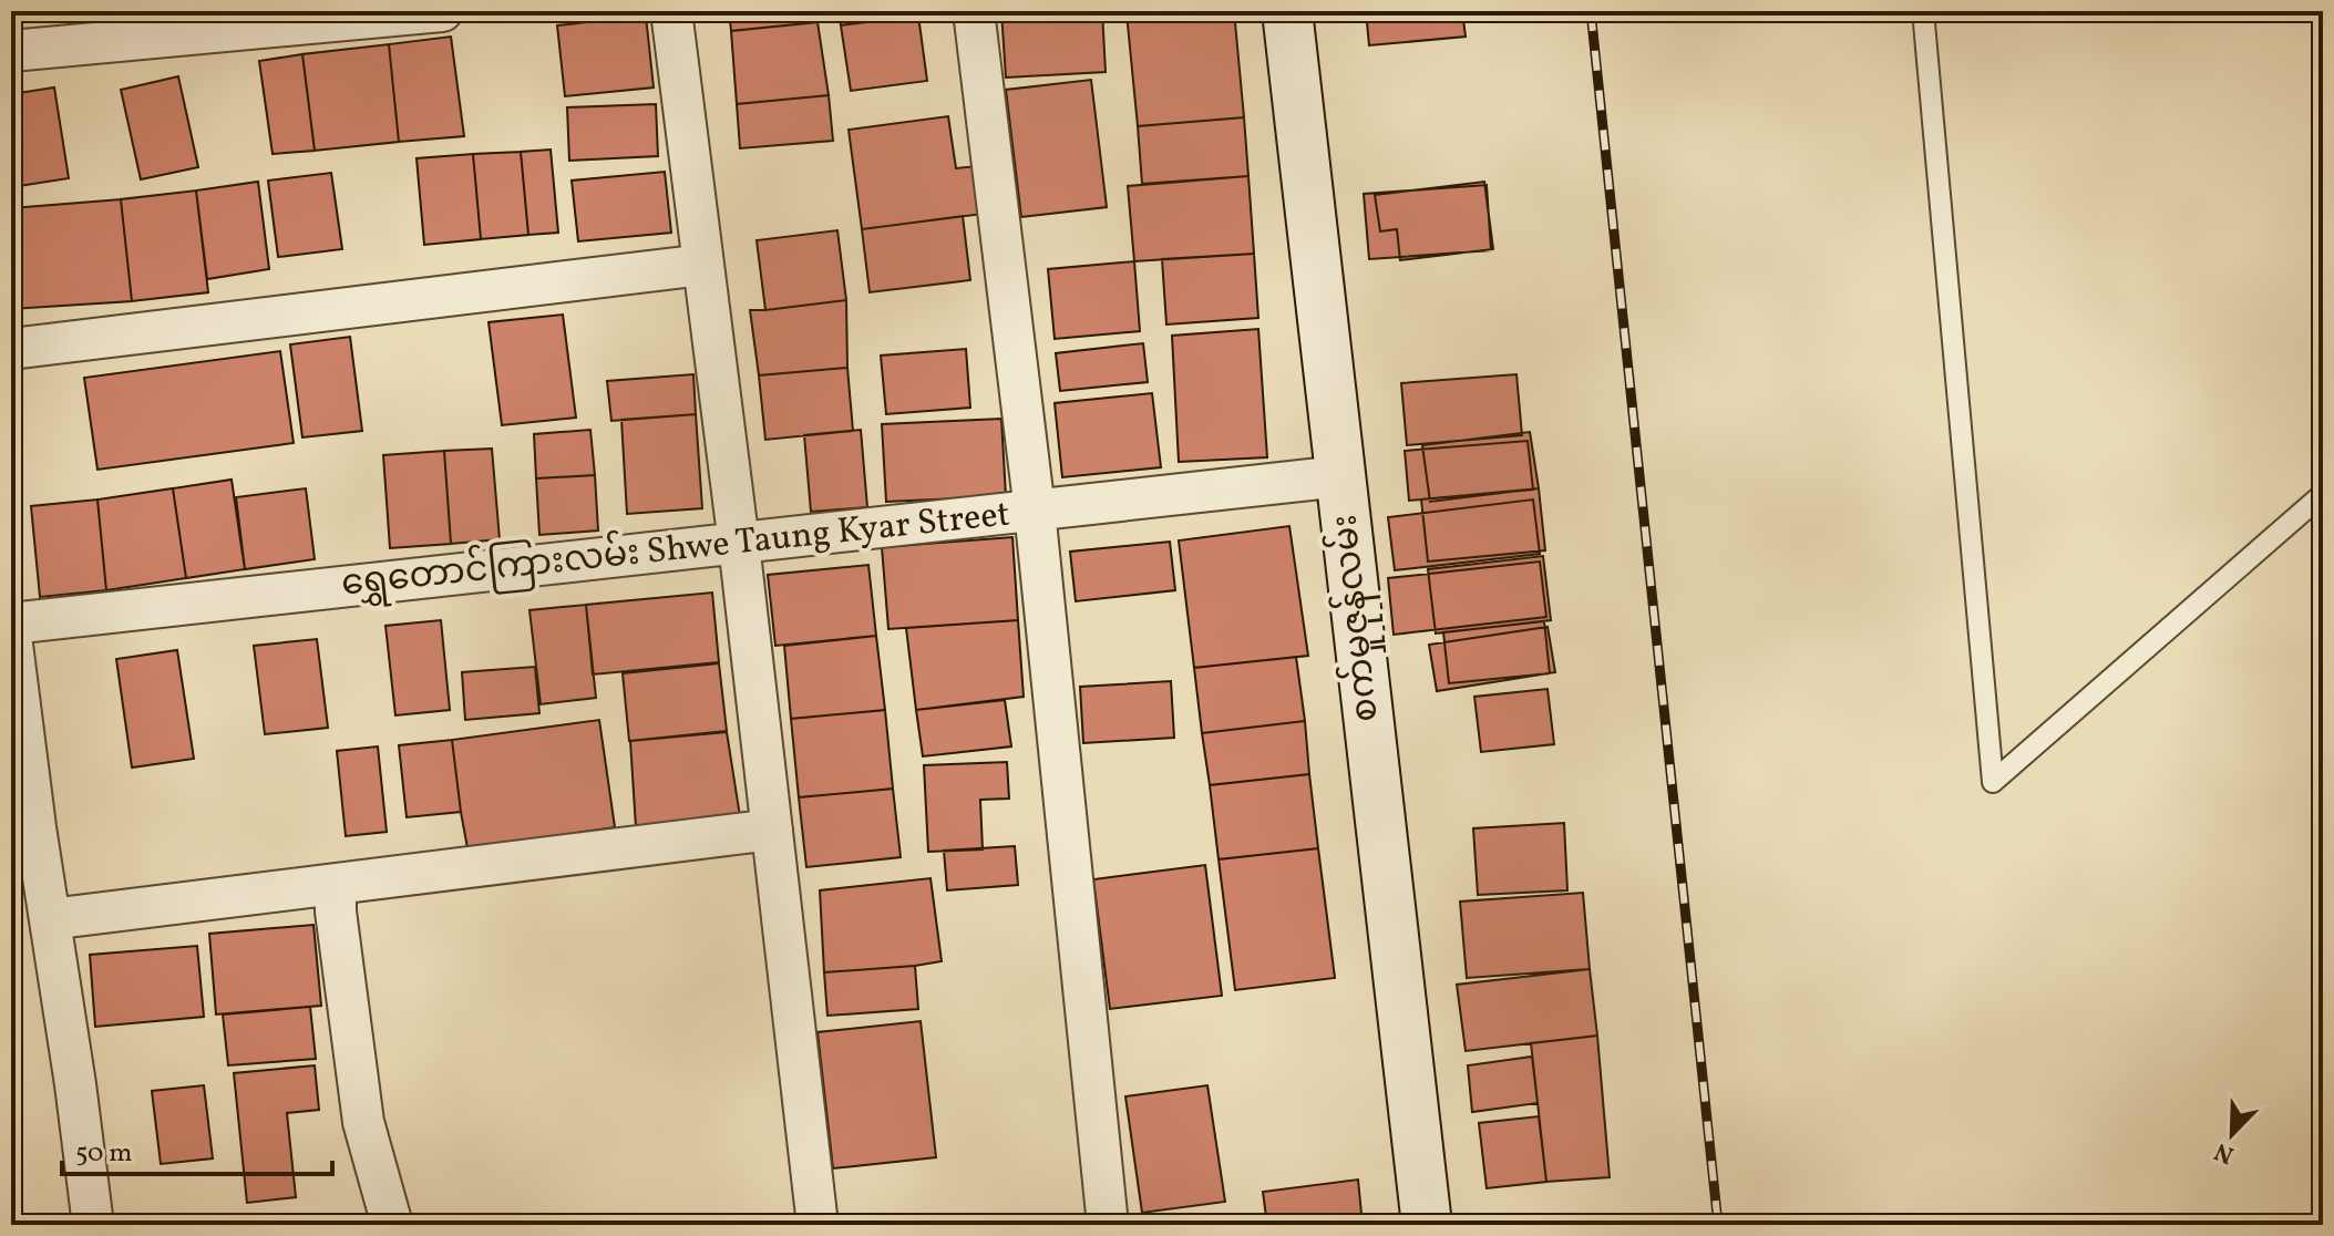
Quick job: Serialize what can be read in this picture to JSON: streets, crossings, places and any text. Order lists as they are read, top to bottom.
{
  "streets": {
    "street": ["ရွှေတောင်ကြားလမ်း Shwe Taung Kyar Street", "စက်မှုဇုန်လမ်း"]
  },
  "crossings": [
    ["ရွှေတောင်ကြားလမ်း Shwe Taung Kyar Street", "စက်မှုဇုန်လမ်း"]
  ],
  "scale_bar": "50 m",
  "north": "bottom left"
}
